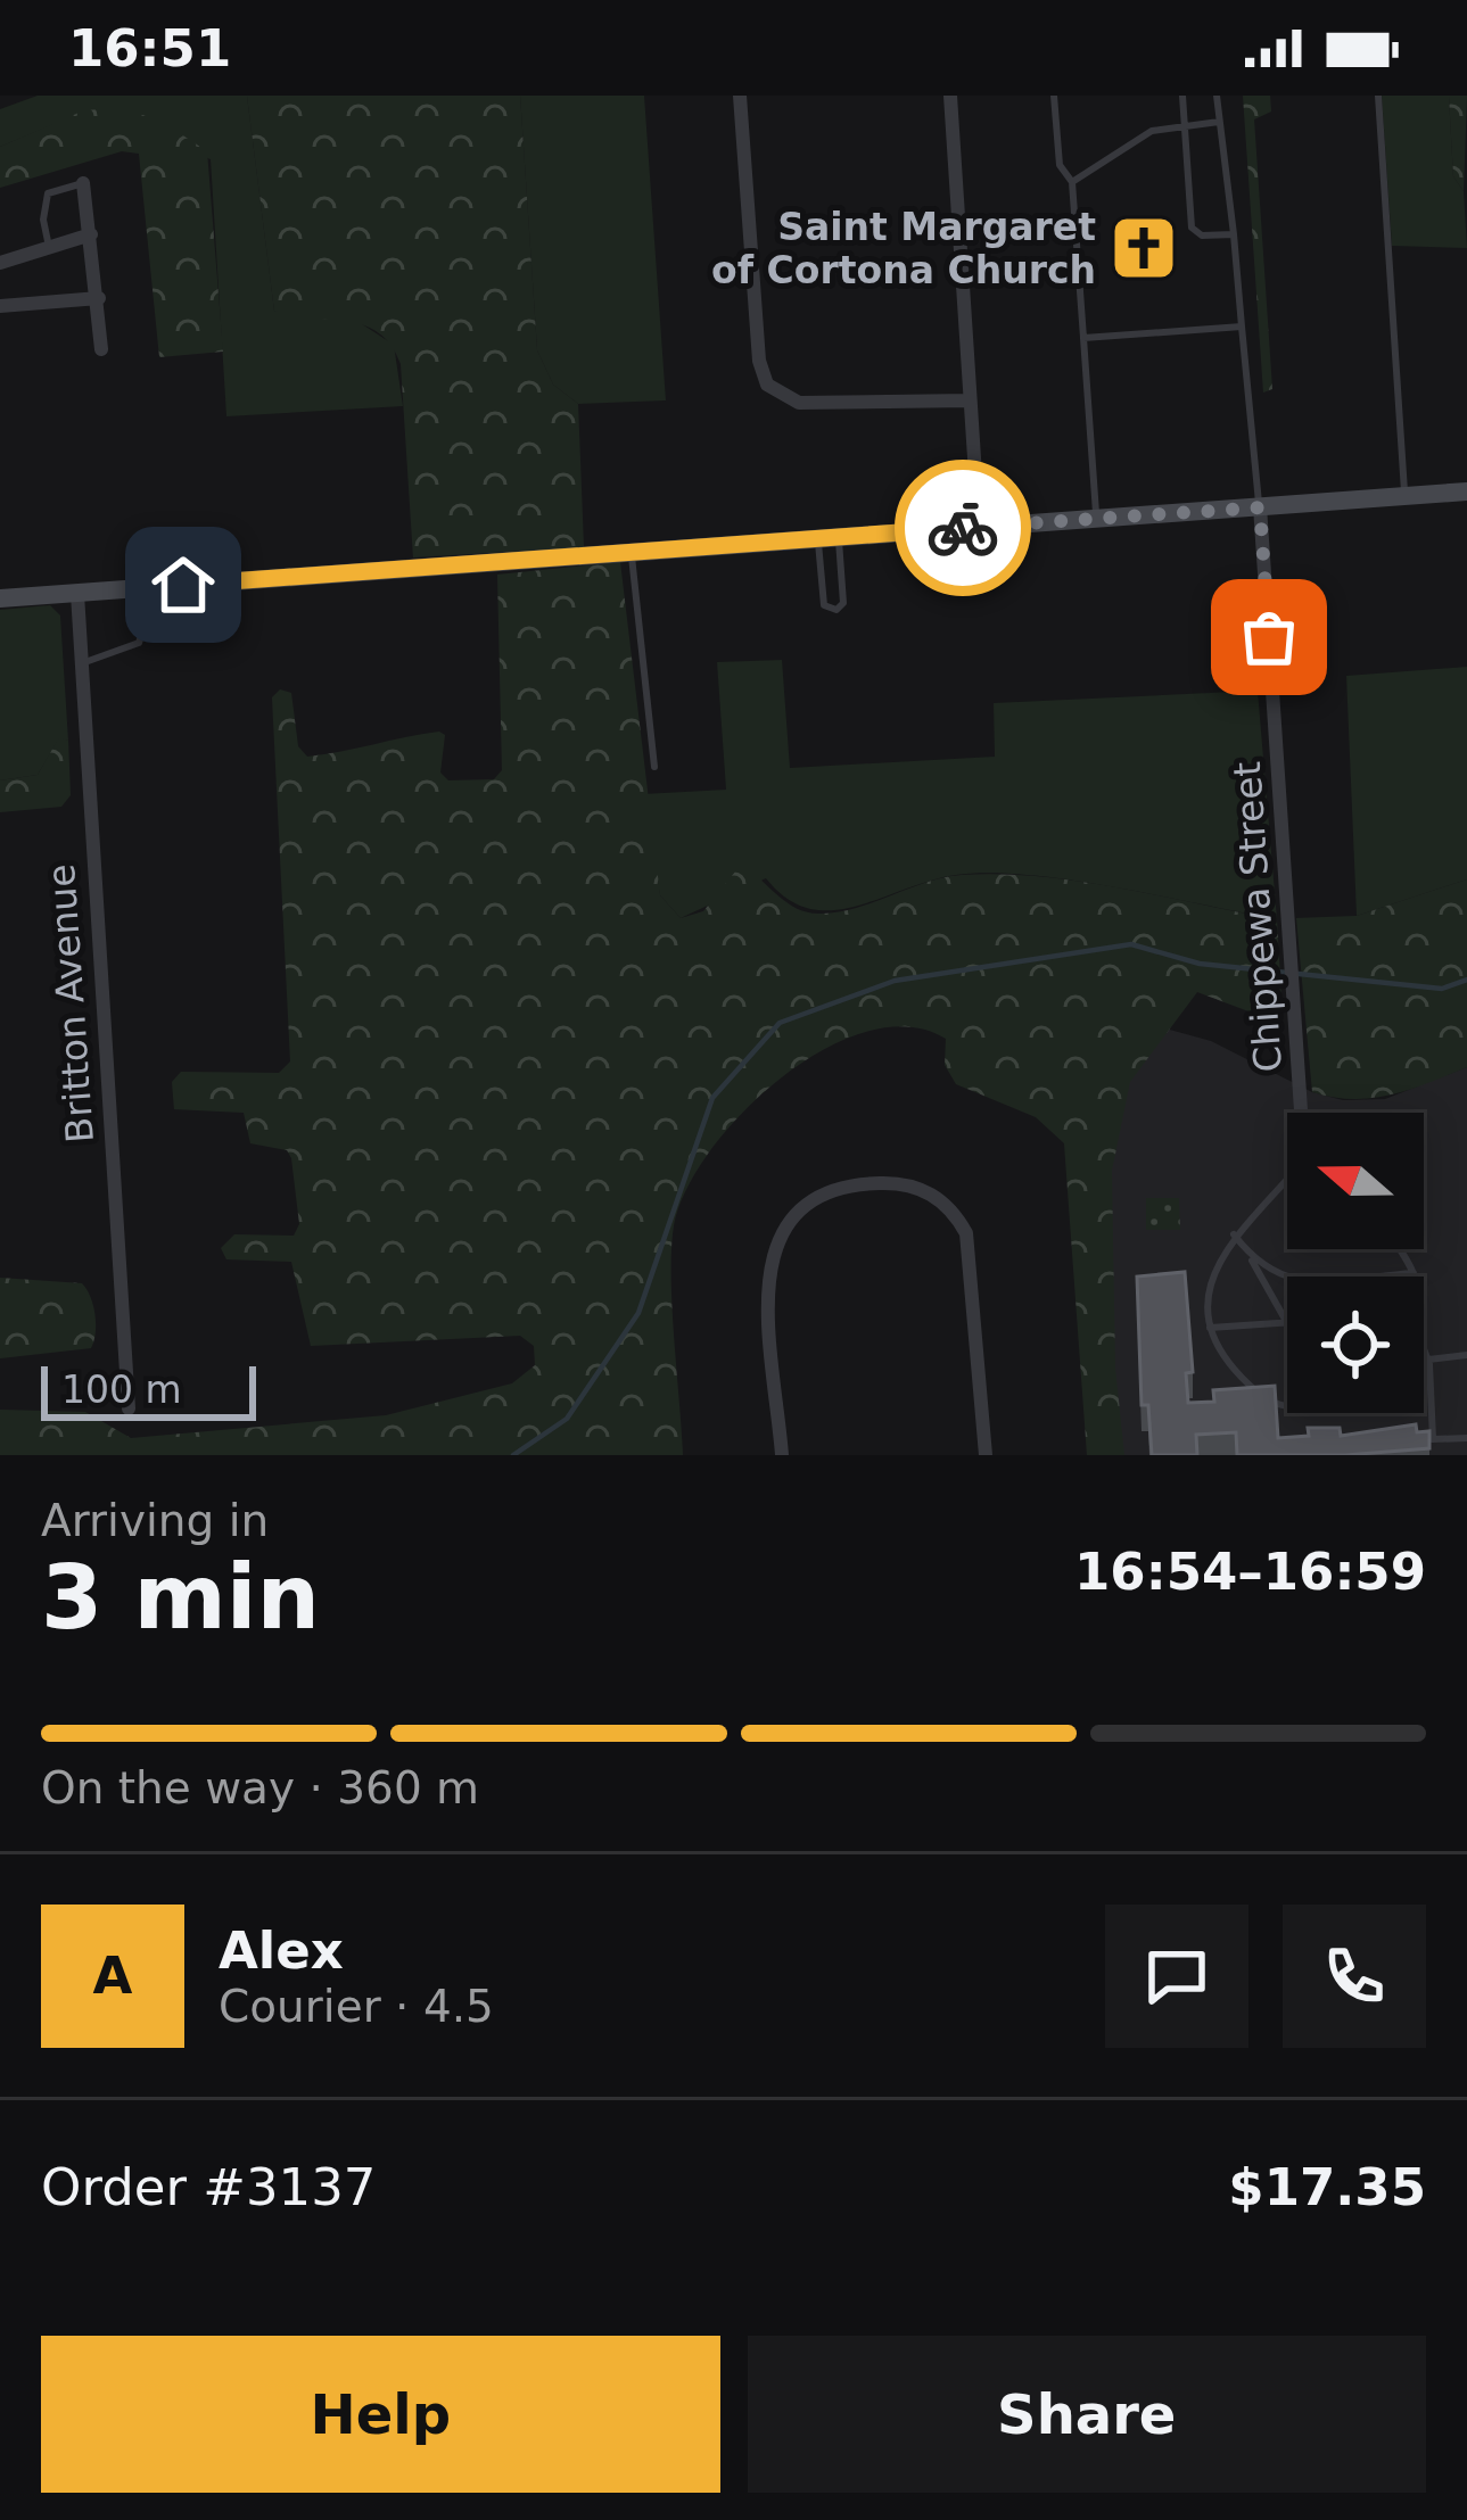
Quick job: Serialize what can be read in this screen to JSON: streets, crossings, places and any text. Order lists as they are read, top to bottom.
{
  "streets": {
    "street": ["Chippewa Street", "Britton Avenue"]
  },
  "places": {
    "church": ["Saint Margaret of Cortona Church"]
  },
  "scale_bar": "100 m",
  "north": "left",
  "page": {
    "status": "16:51",
    "scale": "100 m",
    "heading": ["3 min", "Arriving in", "16:54–16:59"],
    "panel": [
      "Alex",
      "Courier · 4.5",
      "Order #3137",
      "$17.35"
    ],
    "bar": "On the way · 360 m",
    "round": "A",
    "buttons": ["Help", "Share"]
  }
}
